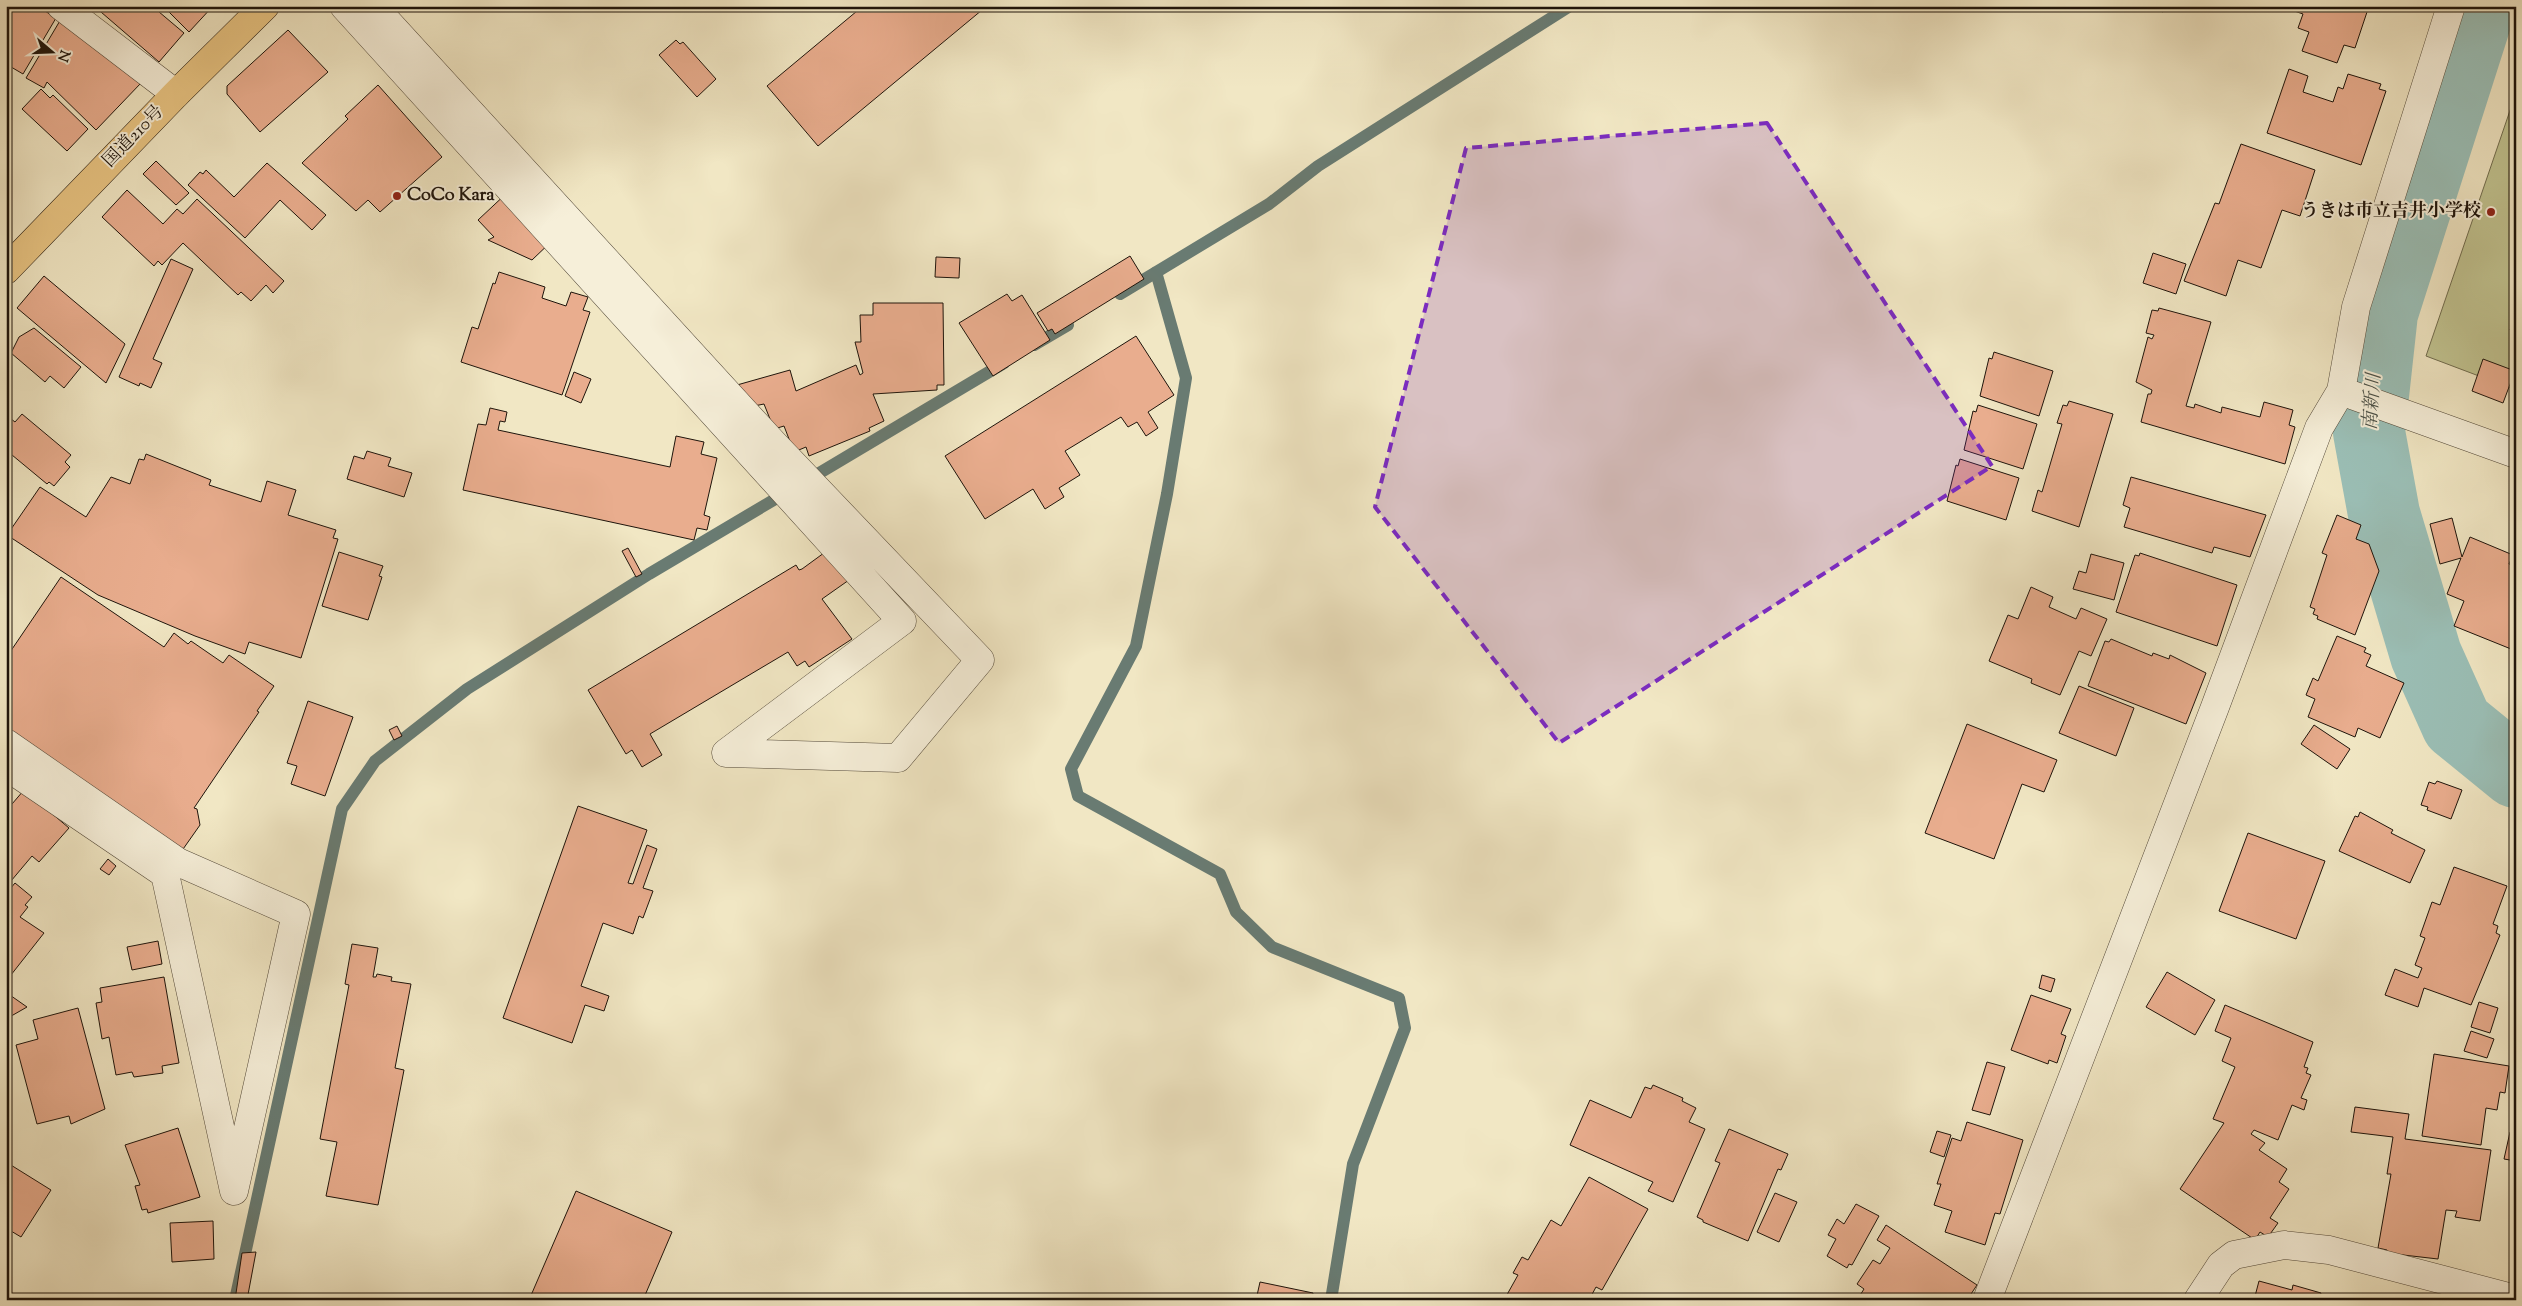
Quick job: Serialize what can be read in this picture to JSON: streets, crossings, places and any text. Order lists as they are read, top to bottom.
{
  "streets": {
    "highway": ["国道210号"]
  },
  "water": ["南新川"],
  "places": ["CoCo Kara", "うきは市立吉井小学校"],
  "north": "right"
}
